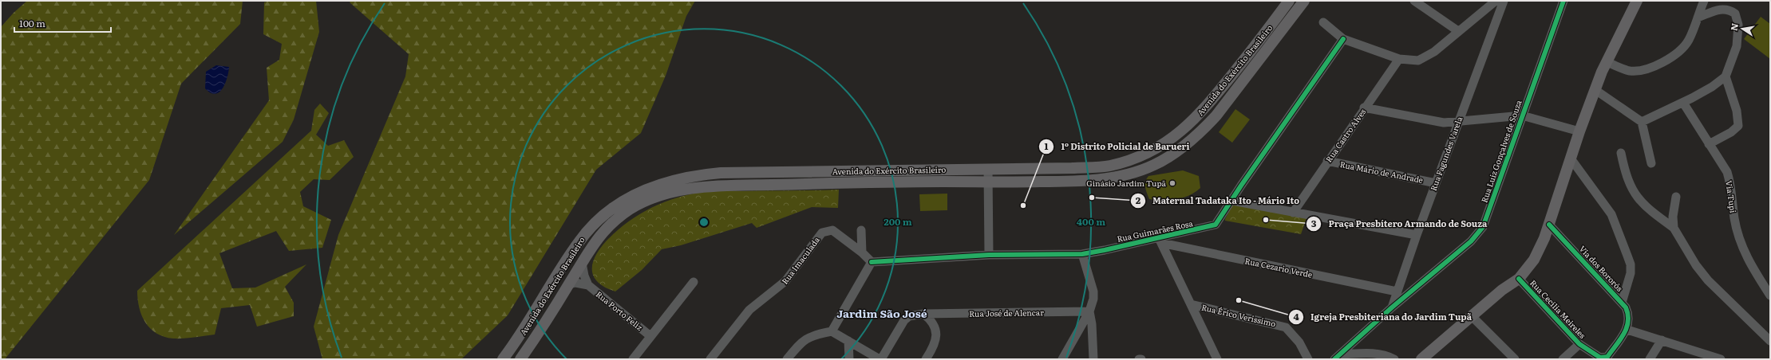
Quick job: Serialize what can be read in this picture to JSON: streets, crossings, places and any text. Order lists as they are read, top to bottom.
{
  "streets": {
    "main road": ["Avenida do Exército Brasileiro"],
    "street": [
      "Rua Castro Alves",
      "Rua Luiz Gonçalves de Souza",
      "Rua Fagundes Varela",
      "Rua Mário de Andrade",
      "Via Tupi",
      "Rua Guimarães Rosa",
      "Rua Imaculada",
      "Rua Cezario Verde",
      "Via dos Bororós",
      "Rua Cecília Meireles",
      "Rua Porto Feliz",
      "Rua José de Alencar",
      "Rua Érico Verissímo"
    ]
  },
  "crossings": [
    ["Avenida do Exército Brasileiro", "Rua Porto Feliz"],
    ["Rua Castro Alves", "Rua Mário de Andrade"],
    ["Rua Luiz Gonçalves de Souza", "Rua Fagundes Varela"],
    ["Rua Fagundes Varela", "Rua Mário de Andrade"],
    ["Rua Fagundes Varela", "Rua Cezario Verde"],
    ["Rua Guimarães Rosa", "Rua Imaculada"],
    ["Rua Guimarães Rosa", "Rua Cezario Verde"],
    ["Via dos Bororós", "Rua Cecília Meireles"]
  ],
  "districts": ["Jardim São José"],
  "places": [
    "Ginásio Jardim Tupã",
    "Maternal Tadataka Ito - Mário Ito",
    "1º Distrito Policial de Barueri",
    "Praça Presbítero Armando de Souza",
    "Igreja Presbiteriana do Jardim Tupã"
  ],
  "scale_bar": "100 m",
  "north": "left",
  "rings": ["200 m", "400 m"]
}
